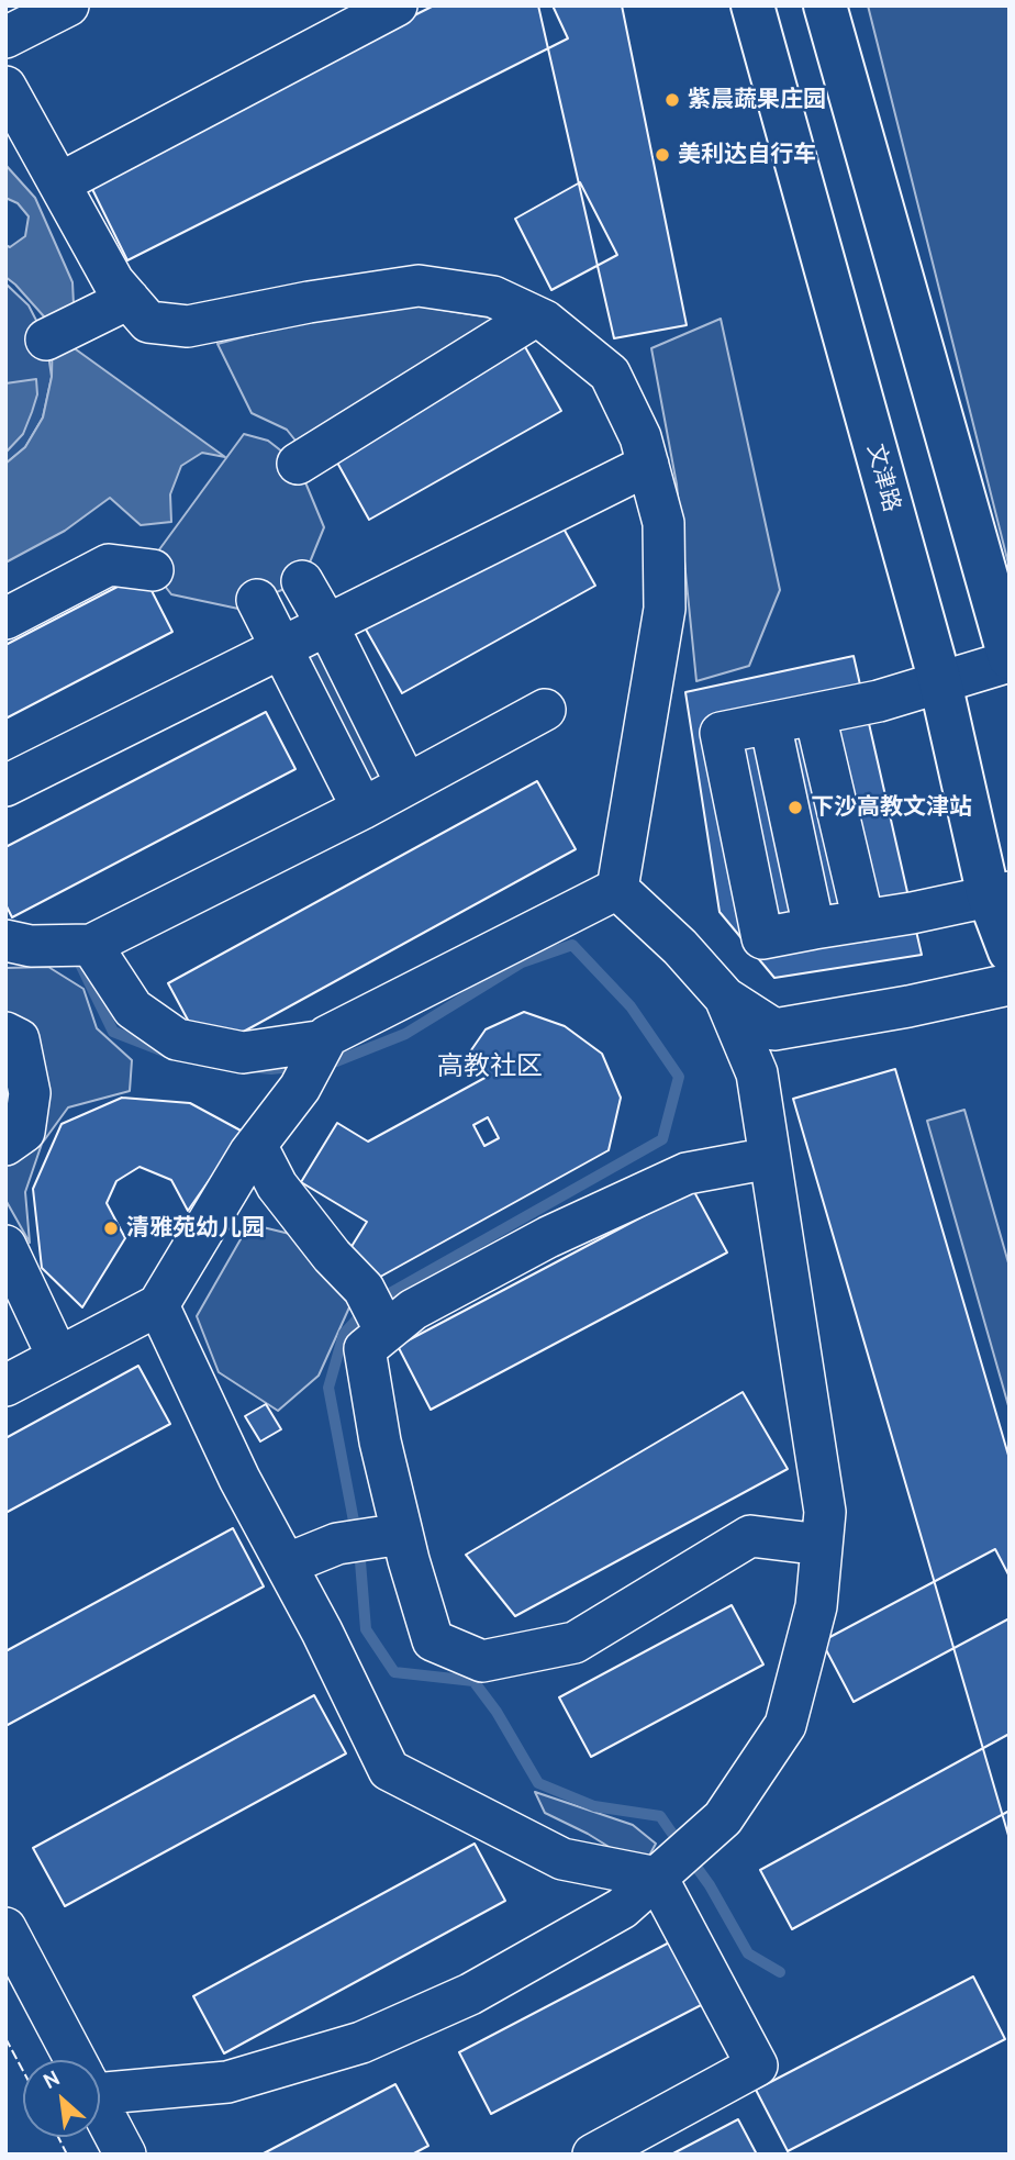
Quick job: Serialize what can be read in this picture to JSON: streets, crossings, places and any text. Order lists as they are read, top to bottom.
{
  "streets": {
    "main road": ["文津路"]
  },
  "districts": ["高教社区"],
  "places": [
    "紫晨蔬果庄园",
    "美利达自行车",
    "下沙高教文津站",
    "清雅苑幼儿园"
  ],
  "north": "top left"
}
